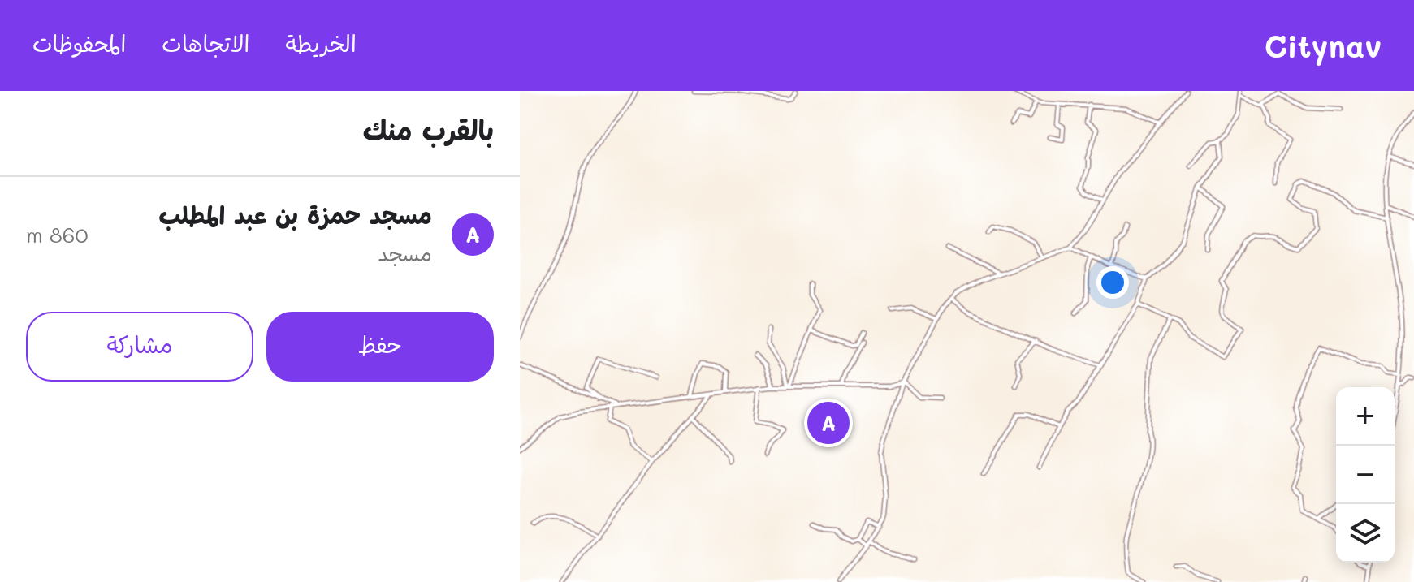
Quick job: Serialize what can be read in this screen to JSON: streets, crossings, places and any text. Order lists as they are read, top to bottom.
{
  "page": {
    "header": "Citynav",
    "nav": ["الخريطة", "الاتجاهات", "المحفوظات"],
    "heading": "بالقرب منك",
    "list": [
      {
        "mark": "A",
        "name": "مسجد حمزة بن عبد المطلب",
        "note": "مسجد",
        "value": "860 m"
      }
    ],
    "buttons": ["حفظ", "مشاركة"],
    "map_buttons": ["+", "−"],
    "pins": "A"
  }
}
